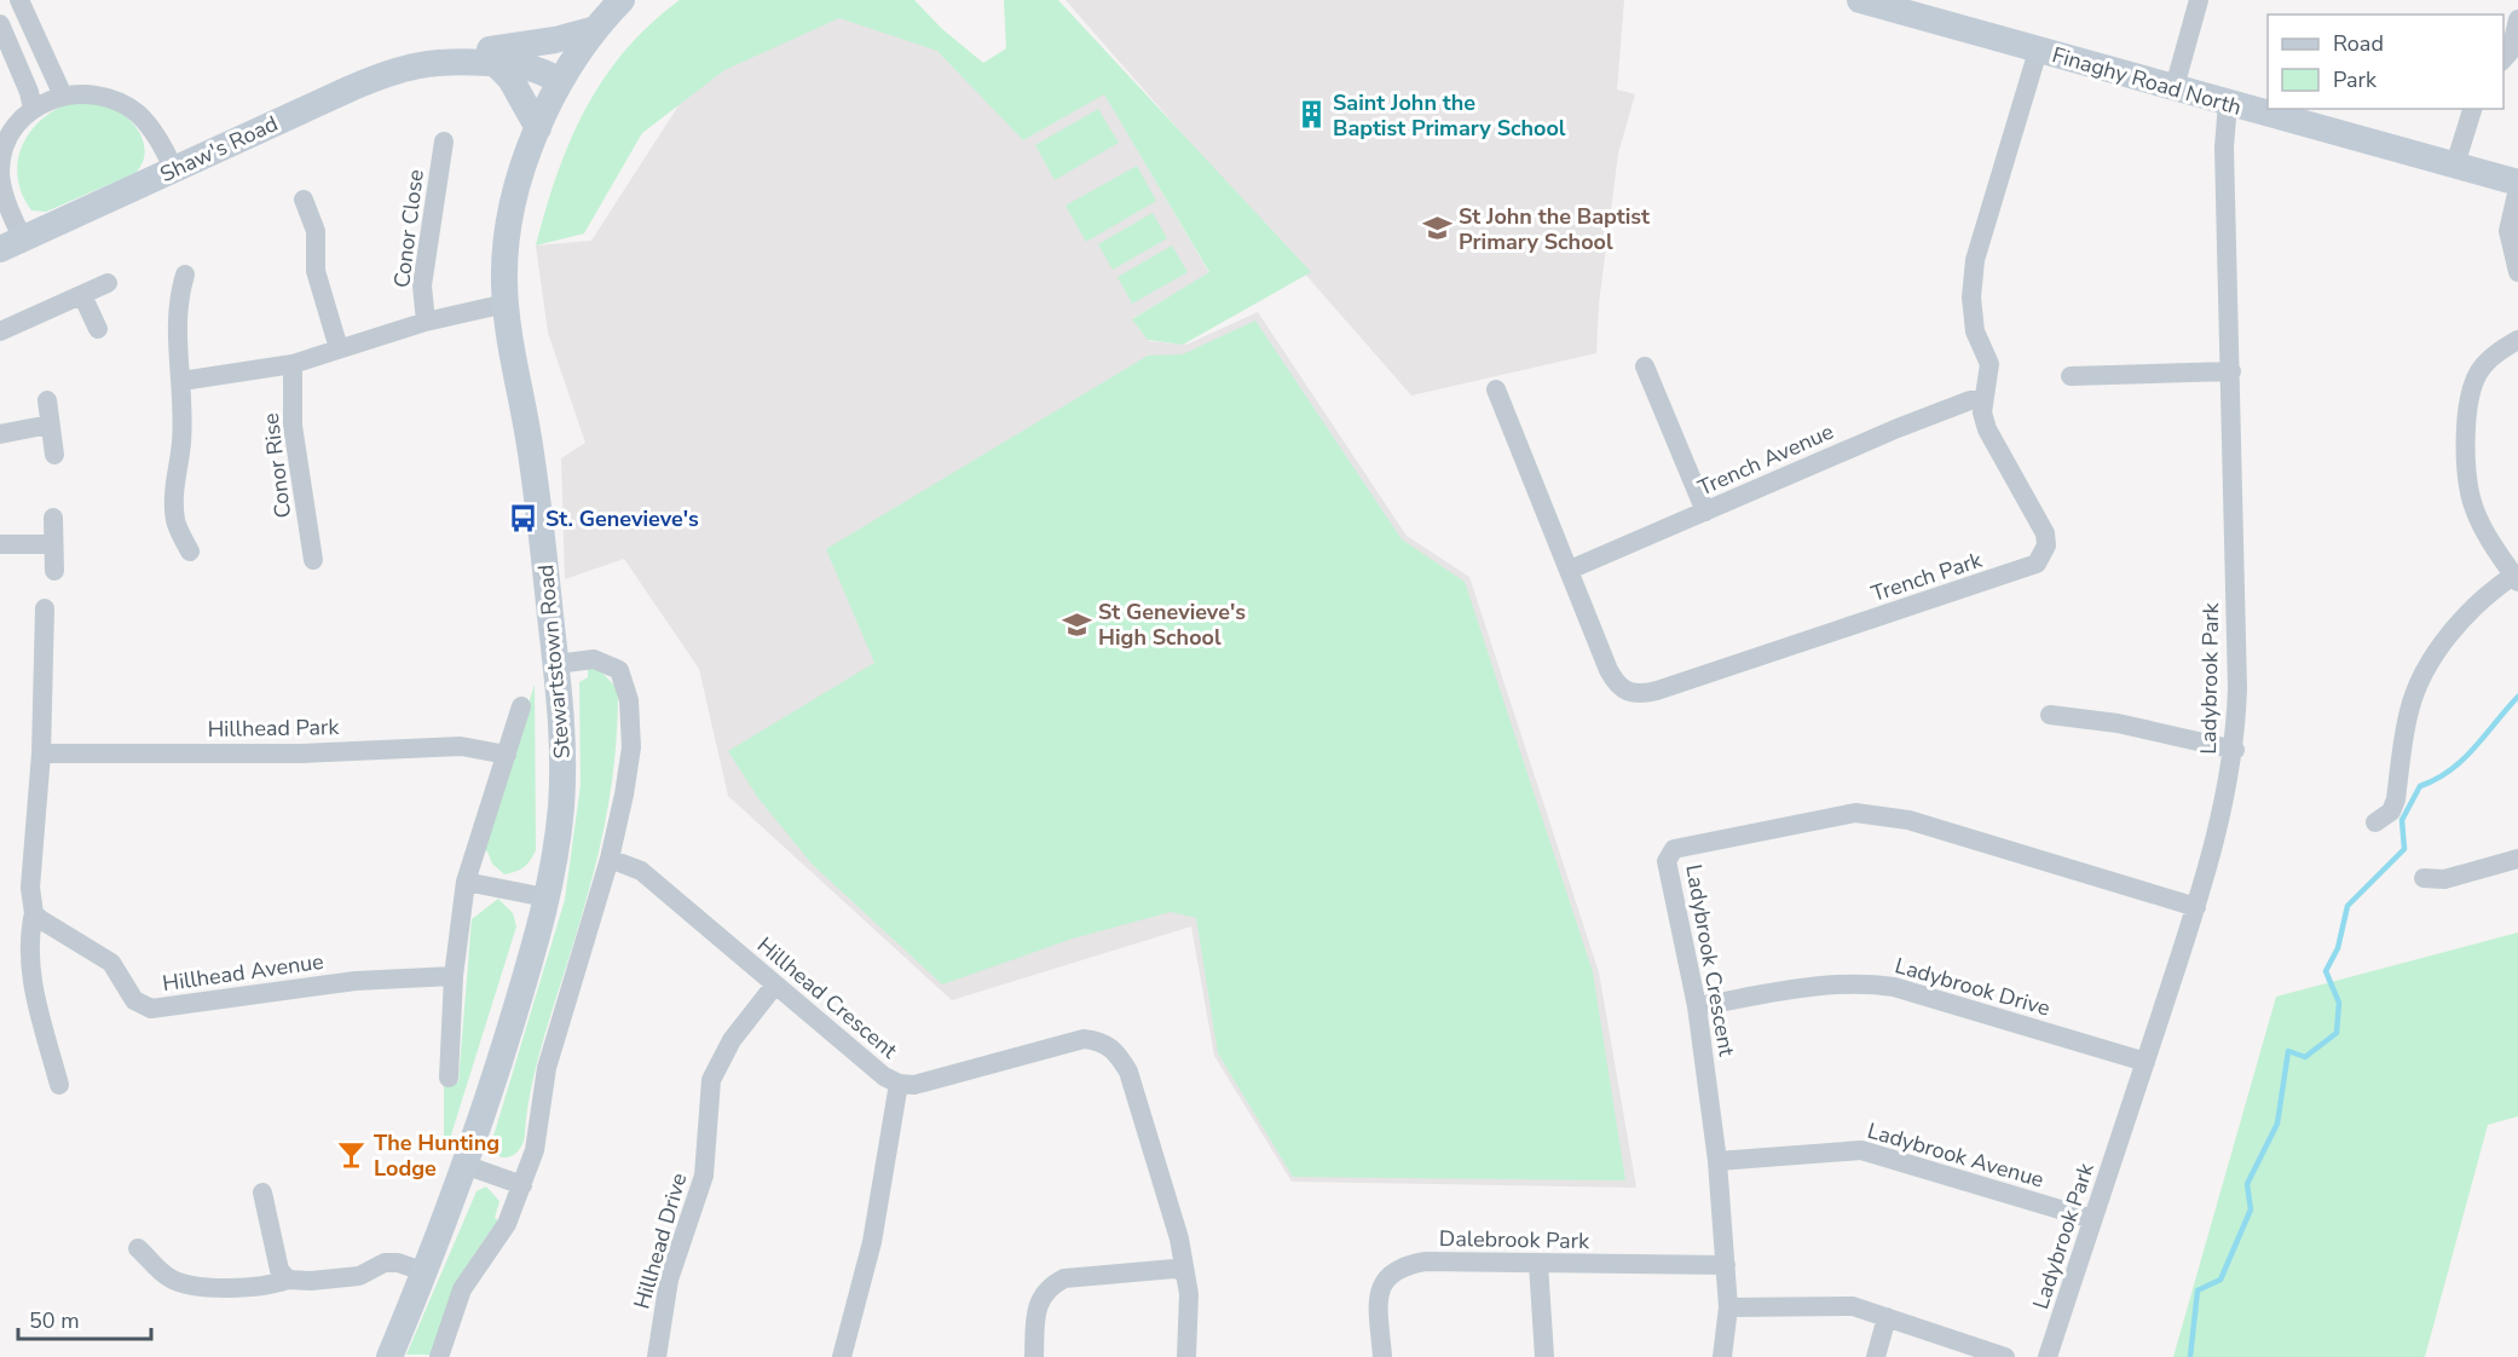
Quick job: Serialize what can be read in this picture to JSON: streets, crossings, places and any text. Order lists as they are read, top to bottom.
{
  "streets": {
    "street": [
      "Finaghy Road North",
      "Shaw's Road",
      "Conor Close",
      "Trench Avenue",
      "Conor Rise",
      "Trench Park",
      "Stewartstown Road",
      "Ladybrook Park",
      "Hillhead Park",
      "Ladybrook Crescent",
      "Hillhead Avenue",
      "Ladybrook Drive",
      "Hillhead Crescent",
      "Ladybrook Avenue",
      "Dalebrook Park",
      "Hillhead Drive"
    ]
  },
  "crossings": [
    ["Finaghy Road North", "Trench Park"],
    ["Finaghy Road North", "Ladybrook Park"],
    ["Shaw's Road", "Stewartstown Road"],
    ["Trench Avenue", "Trench Park"],
    ["Ladybrook Park", "Ladybrook Crescent"],
    ["Ladybrook Park", "Ladybrook Drive"],
    ["Ladybrook Park", "Ladybrook Avenue"],
    ["Ladybrook Crescent", "Ladybrook Drive"],
    ["Ladybrook Crescent", "Ladybrook Avenue"],
    ["Ladybrook Crescent", "Dalebrook Park"],
    ["Hillhead Crescent", "Hillhead Drive"]
  ],
  "places": {
    "building": ["Saint John the Baptist Primary School"],
    "school or university": ["St John the Baptist Primary School", "St Genevieve's High School"],
    "bus stop": ["St. Genevieve's"],
    "bar": ["The Hunting Lodge"]
  },
  "legend": ["Road", "Park"],
  "scale_bar": "50 m"
}
